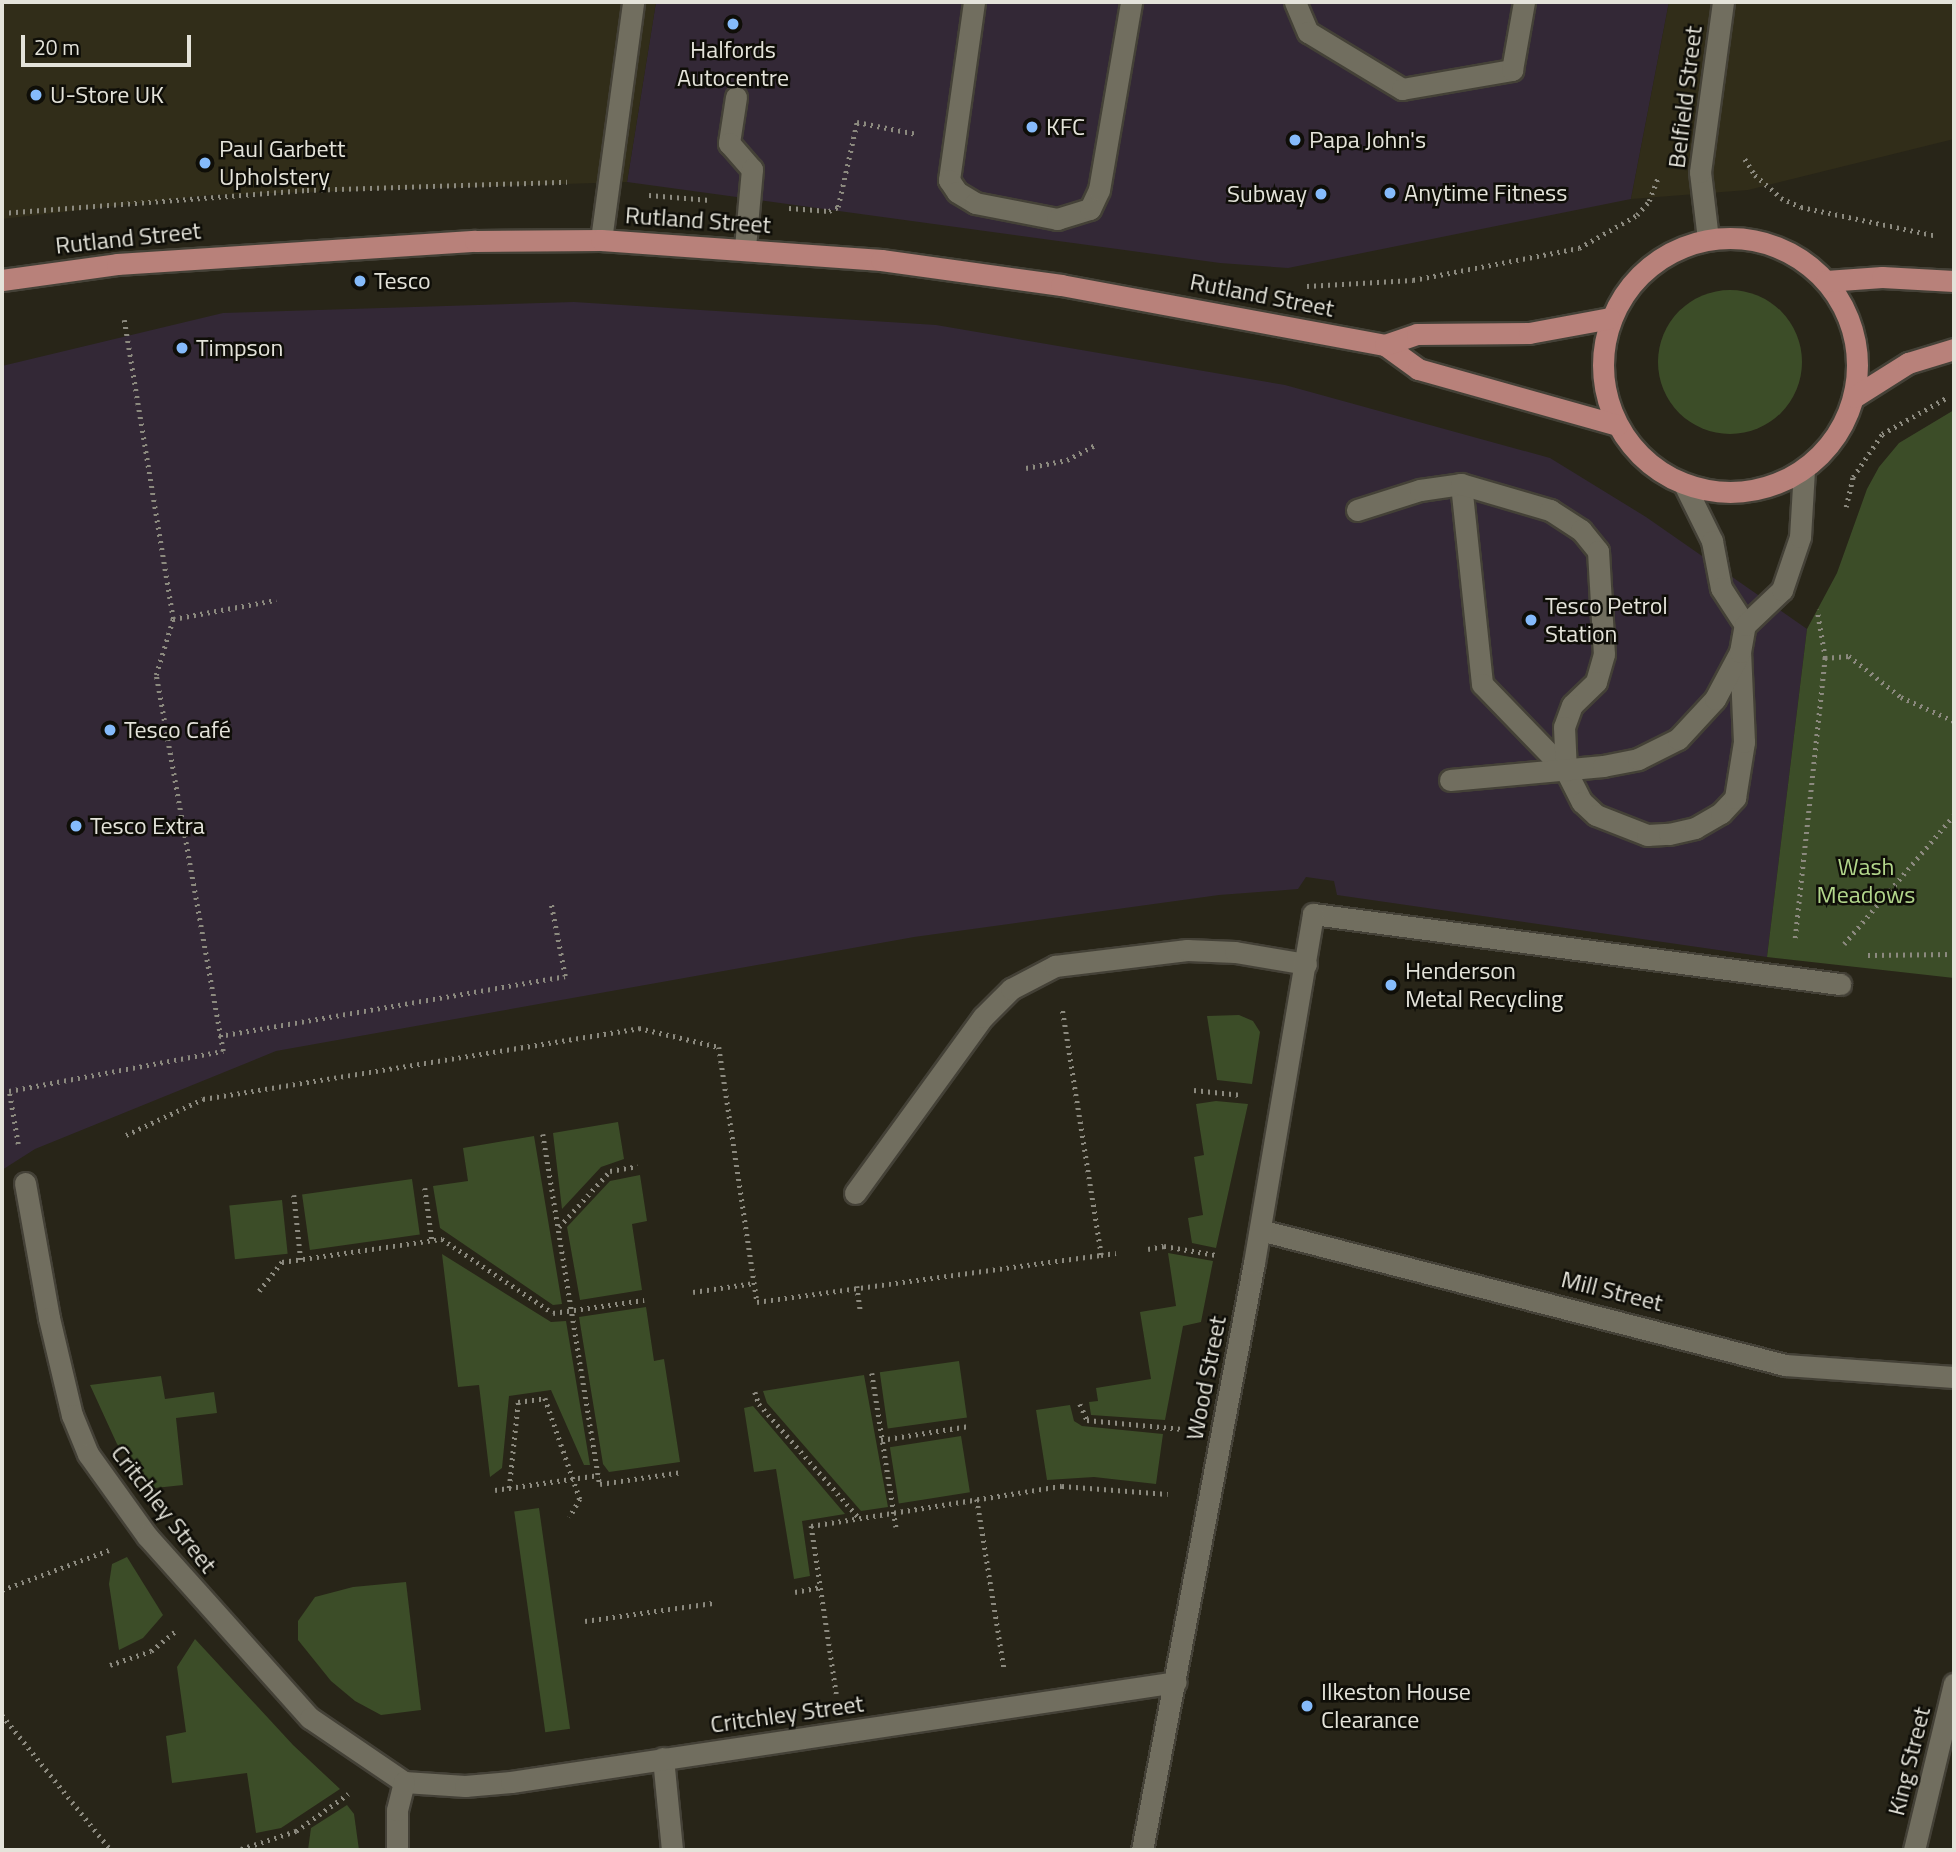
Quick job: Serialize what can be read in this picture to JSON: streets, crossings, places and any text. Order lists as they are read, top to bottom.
{
  "streets": {
    "main road": ["Rutland Street"],
    "street": [
      "Belfield Street",
      "Mill Street",
      "Wood Street",
      "Critchley Street",
      "King Street"
    ]
  },
  "crossings": [
    ["Mill Street", "Wood Street"],
    ["Wood Street", "Critchley Street"]
  ],
  "parks": ["Wash Meadows"],
  "places": [
    "Halfords Autocentre",
    "U-Store UK",
    "KFC",
    "Papa John's",
    "Paul Garbett Upholstery",
    "Anytime Fitness",
    "Subway",
    "Tesco",
    "Timpson",
    "Tesco Petrol Station",
    "Tesco Café",
    "Tesco Extra",
    "Henderson Metal Recycling",
    "Ilkeston House Clearance"
  ],
  "scale_bar": "20 m"
}
